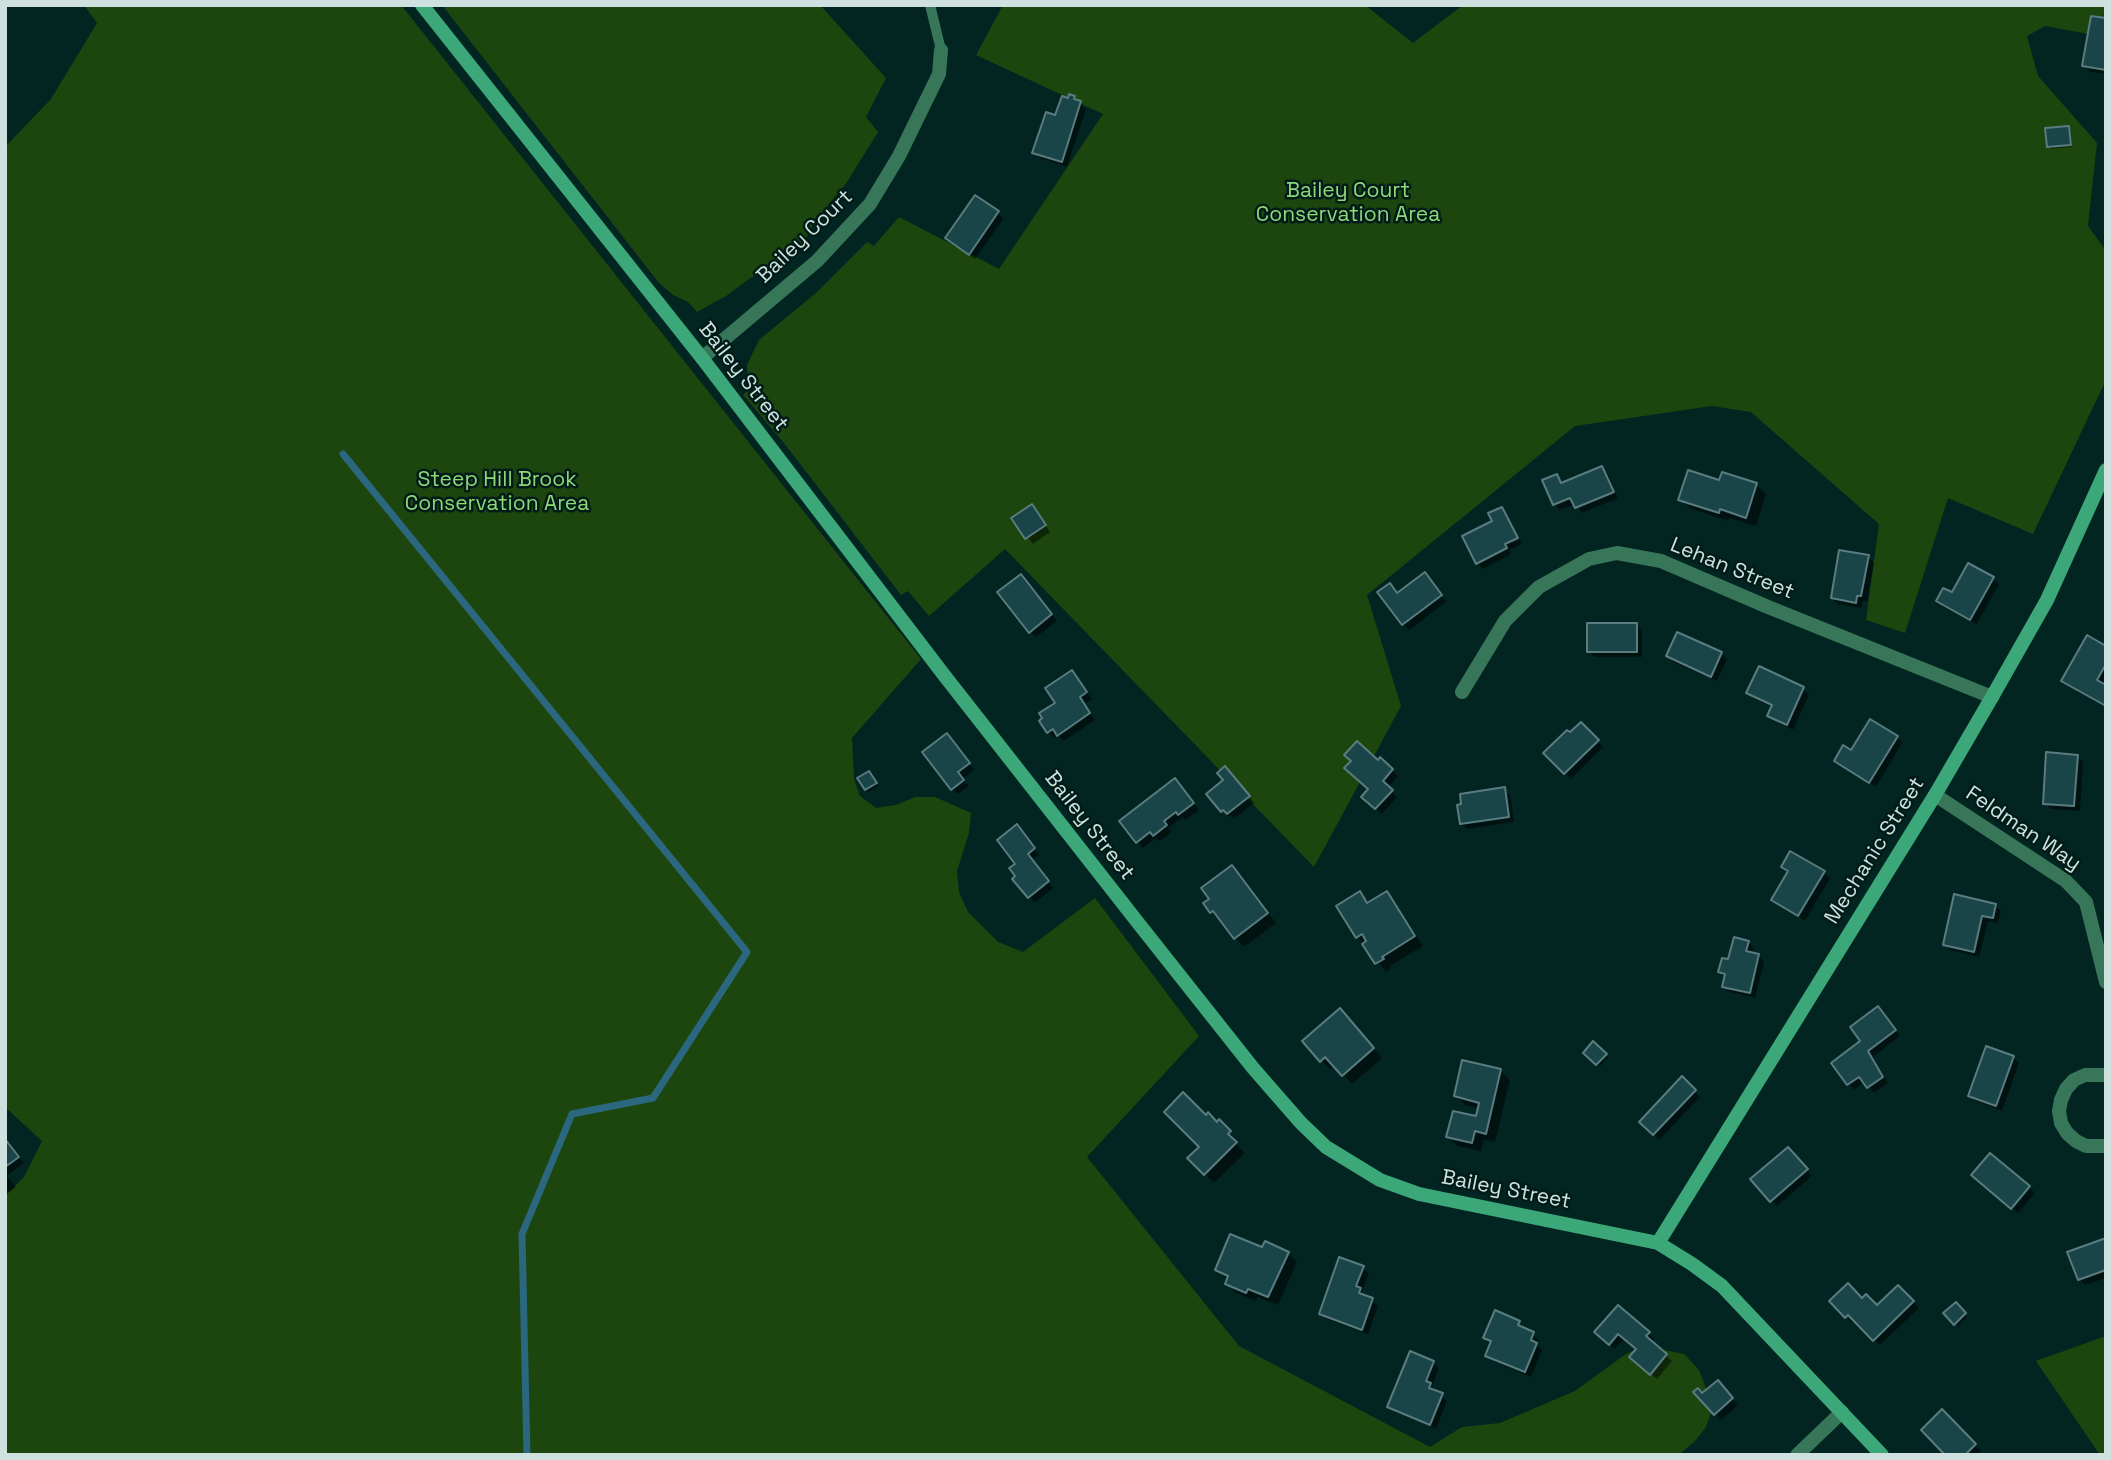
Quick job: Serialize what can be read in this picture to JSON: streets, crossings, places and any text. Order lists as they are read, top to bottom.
{
  "streets": {
    "street": [
      "Bailey Court",
      "Bailey Street",
      "Lehan Street",
      "Feldman Way",
      "Mechanic Street"
    ]
  },
  "crossings": [
    ["Bailey Court", "Bailey Street"],
    ["Bailey Street", "Mechanic Street"],
    ["Lehan Street", "Mechanic Street"],
    ["Feldman Way", "Mechanic Street"]
  ],
  "parks": ["Bailey Court Conservation Area", "Steep Hill Brook Conservation Area"]
}
